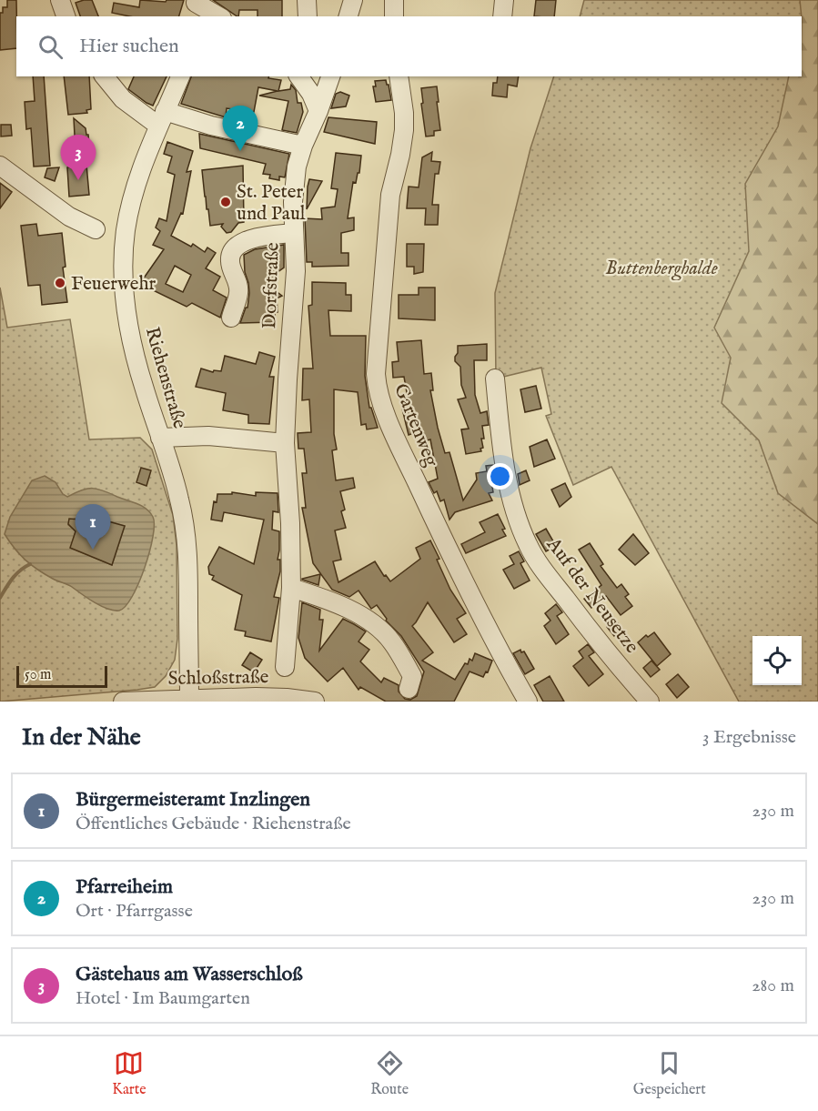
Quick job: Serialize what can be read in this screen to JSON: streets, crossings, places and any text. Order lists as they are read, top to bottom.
{
  "streets": {
    "street": [
      "Dorfstraße",
      "Riehenstraße",
      "Gartenweg",
      "Auf der Neusetze",
      "Schloßstraße"
    ]
  },
  "crossings": [
    ["Riehenstraße", "Schloßstraße"]
  ],
  "parks": ["Buttenberghalde"],
  "places": ["St. Peter und Paul", "Feuerwehr"],
  "scale_bar": "50 m",
  "page": {
    "search": "Hier suchen",
    "pins": ["2", "3", "1"],
    "scale": "50 m",
    "heading": ["In der Nähe", "3 Ergebnisse"],
    "list": [
      {
        "mark": "1",
        "name": "Bürgermeisteramt Inzlingen",
        "note": "Öffentliches Gebäude · Riehenstraße",
        "value": "230 m"
      },
      {
        "mark": "2",
        "name": "Pfarreiheim",
        "note": "Ort · Pfarrgasse",
        "value": "230 m"
      },
      {
        "mark": "3",
        "name": "Gästehaus am Wasserschloß",
        "note": "Hotel · Im Baumgarten",
        "value": "280 m"
      }
    ],
    "nav": ["Karte", "Route", "Gespeichert"]
  }
}
